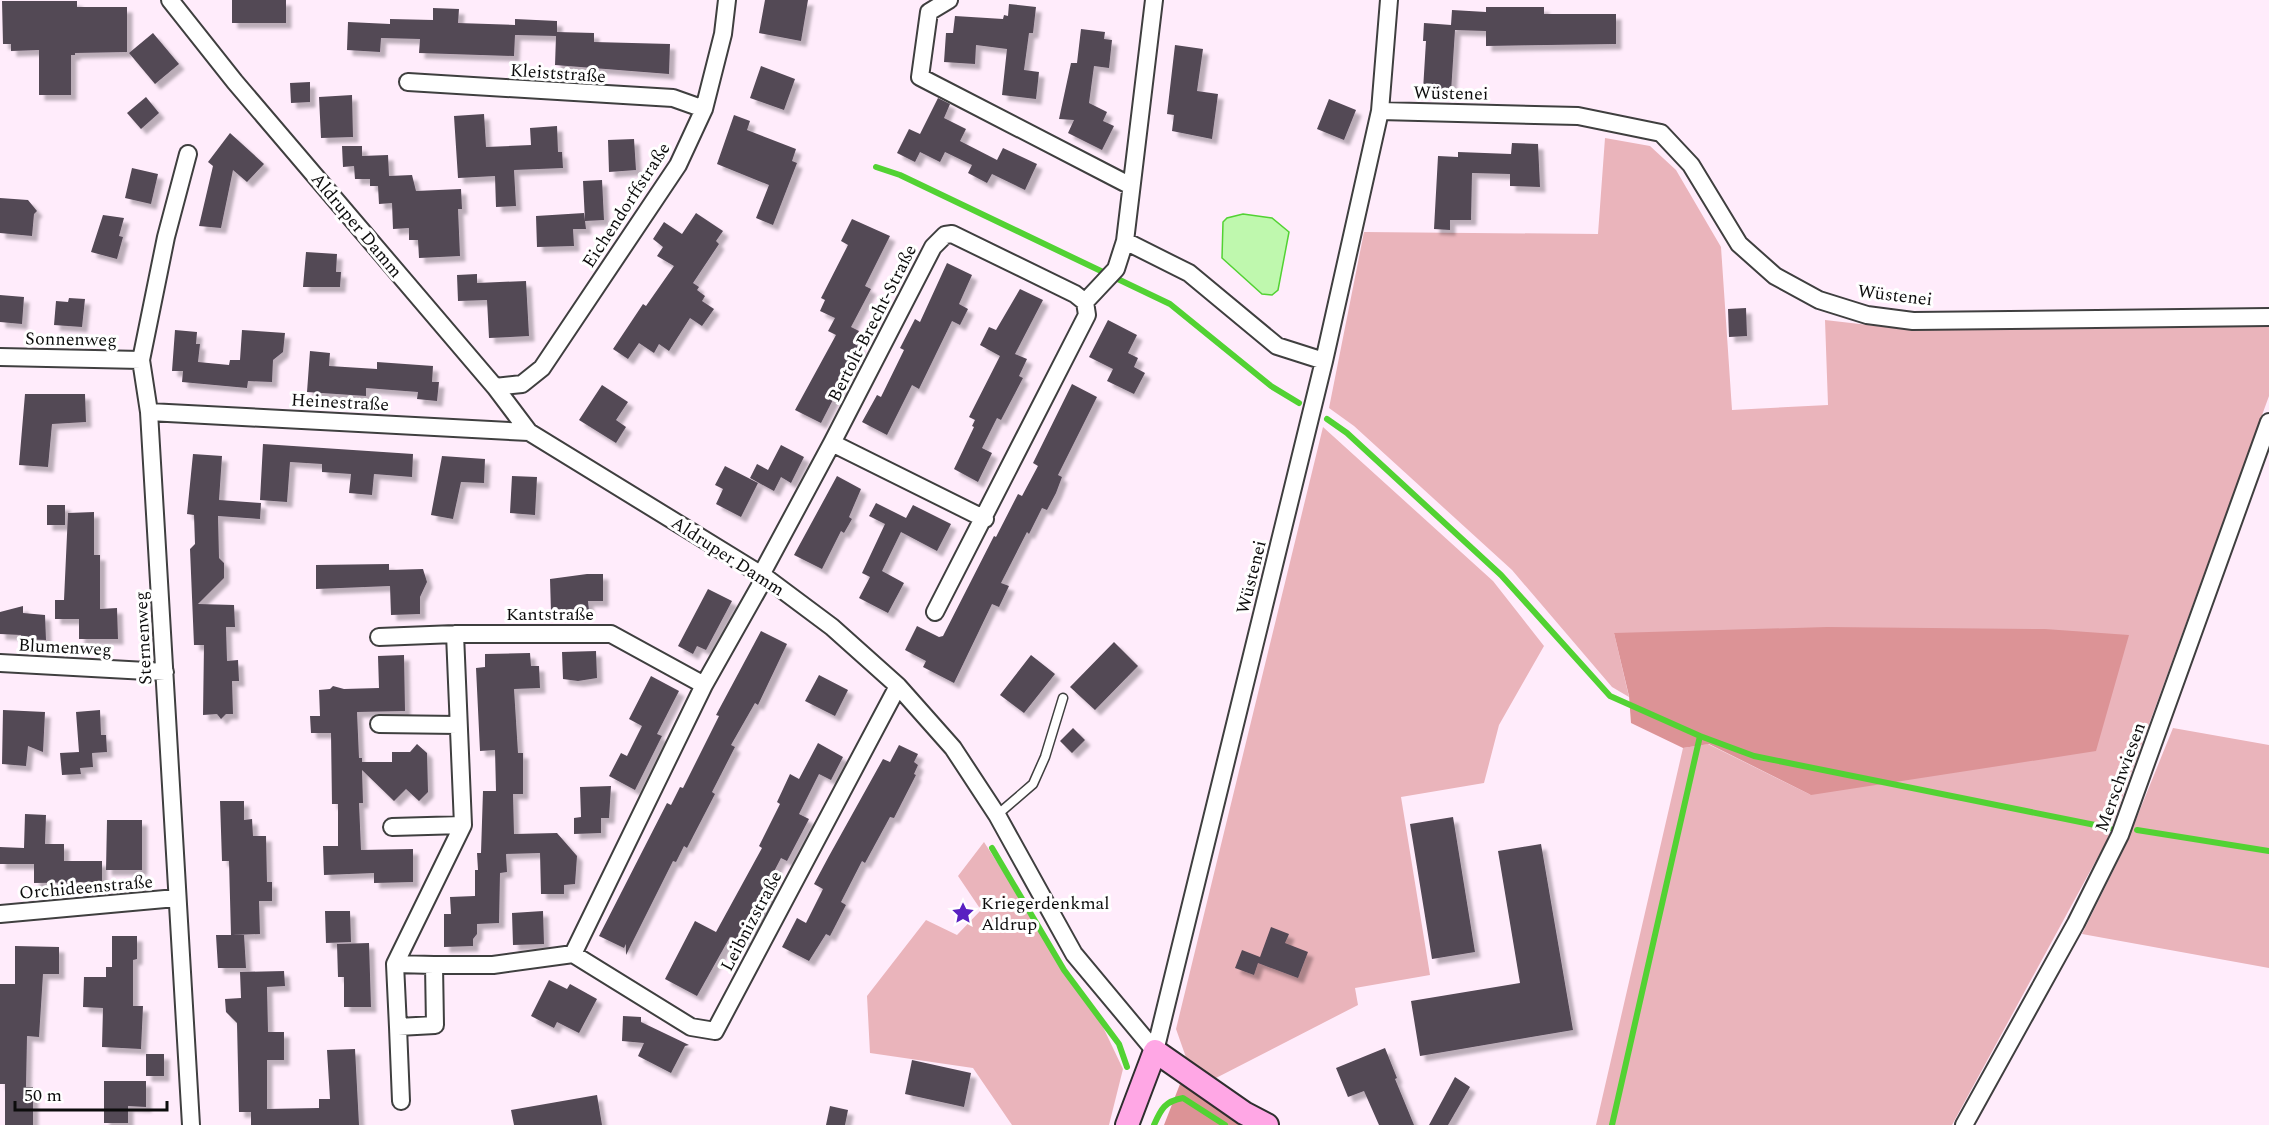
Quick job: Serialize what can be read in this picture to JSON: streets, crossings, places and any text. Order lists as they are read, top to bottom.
{
  "streets": {
    "street": [
      "Kleiststraße",
      "Wüstenei",
      "Eichendorffstraße",
      "Aldruper Damm",
      "Bertolt-Brecht-Straße",
      "Sonnenweg",
      "Heinestraße",
      "Kantstraße",
      "Sternenweg",
      "Blumenweg",
      "Merschwiesen",
      "Orchideenstraße",
      "Leibnizstraße"
    ]
  },
  "crossings": [
    ["Kleiststraße", "Eichendorffstraße"],
    ["Wüstenei", "Aldruper Damm"],
    ["Eichendorffstraße", "Aldruper Damm"],
    ["Aldruper Damm", "Bertolt-Brecht-Straße"],
    ["Aldruper Damm", "Heinestraße"],
    ["Aldruper Damm", "Leibnizstraße"],
    ["Sonnenweg", "Sternenweg"],
    ["Heinestraße", "Sternenweg"],
    ["Sternenweg", "Blumenweg"],
    ["Sternenweg", "Orchideenstraße"]
  ],
  "places": {
    "place": ["Kriegerdenkmal Aldrup"]
  },
  "scale_bar": "50 m"
}
